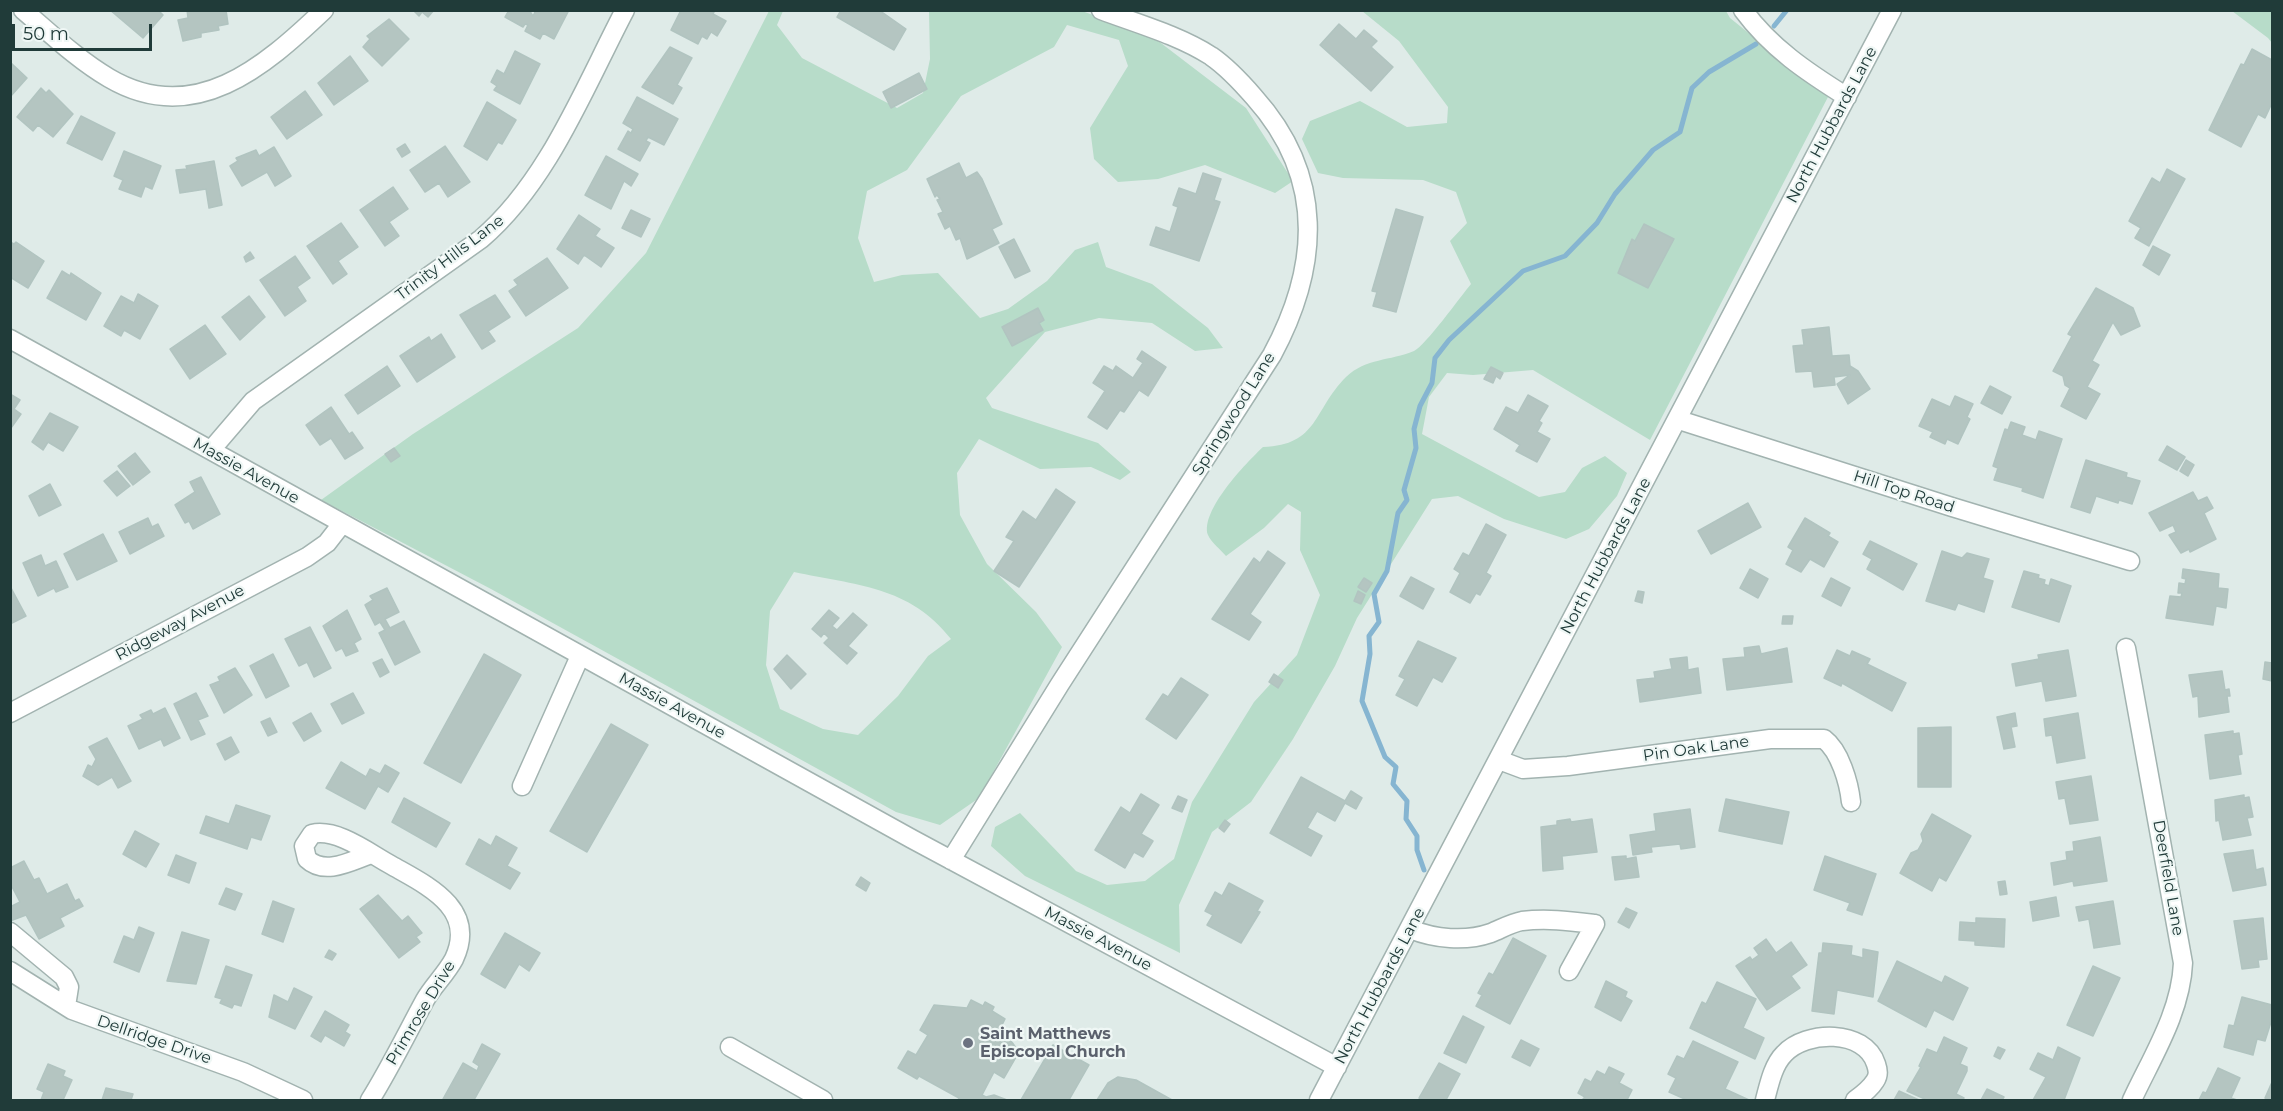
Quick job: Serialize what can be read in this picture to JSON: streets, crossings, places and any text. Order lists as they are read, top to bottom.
{
  "streets": {
    "street": [
      "North Hubbards Lane",
      "Trinity Hills Lane",
      "Springwood Lane",
      "Massie Avenue",
      "Hill Top Road",
      "Ridgeway Avenue",
      "Pin Oak Lane",
      "Deerfield Lane",
      "Primrose Drive",
      "Dellridge Drive"
    ]
  },
  "crossings": [
    ["North Hubbards Lane", "Massie Avenue"],
    ["North Hubbards Lane", "Hill Top Road"],
    ["North Hubbards Lane", "Pin Oak Lane"],
    ["Trinity Hills Lane", "Massie Avenue"],
    ["Springwood Lane", "Massie Avenue"],
    ["Massie Avenue", "Ridgeway Avenue"]
  ],
  "places": ["Saint Matthews Episcopal Church"],
  "scale_bar": "50 m"
}
